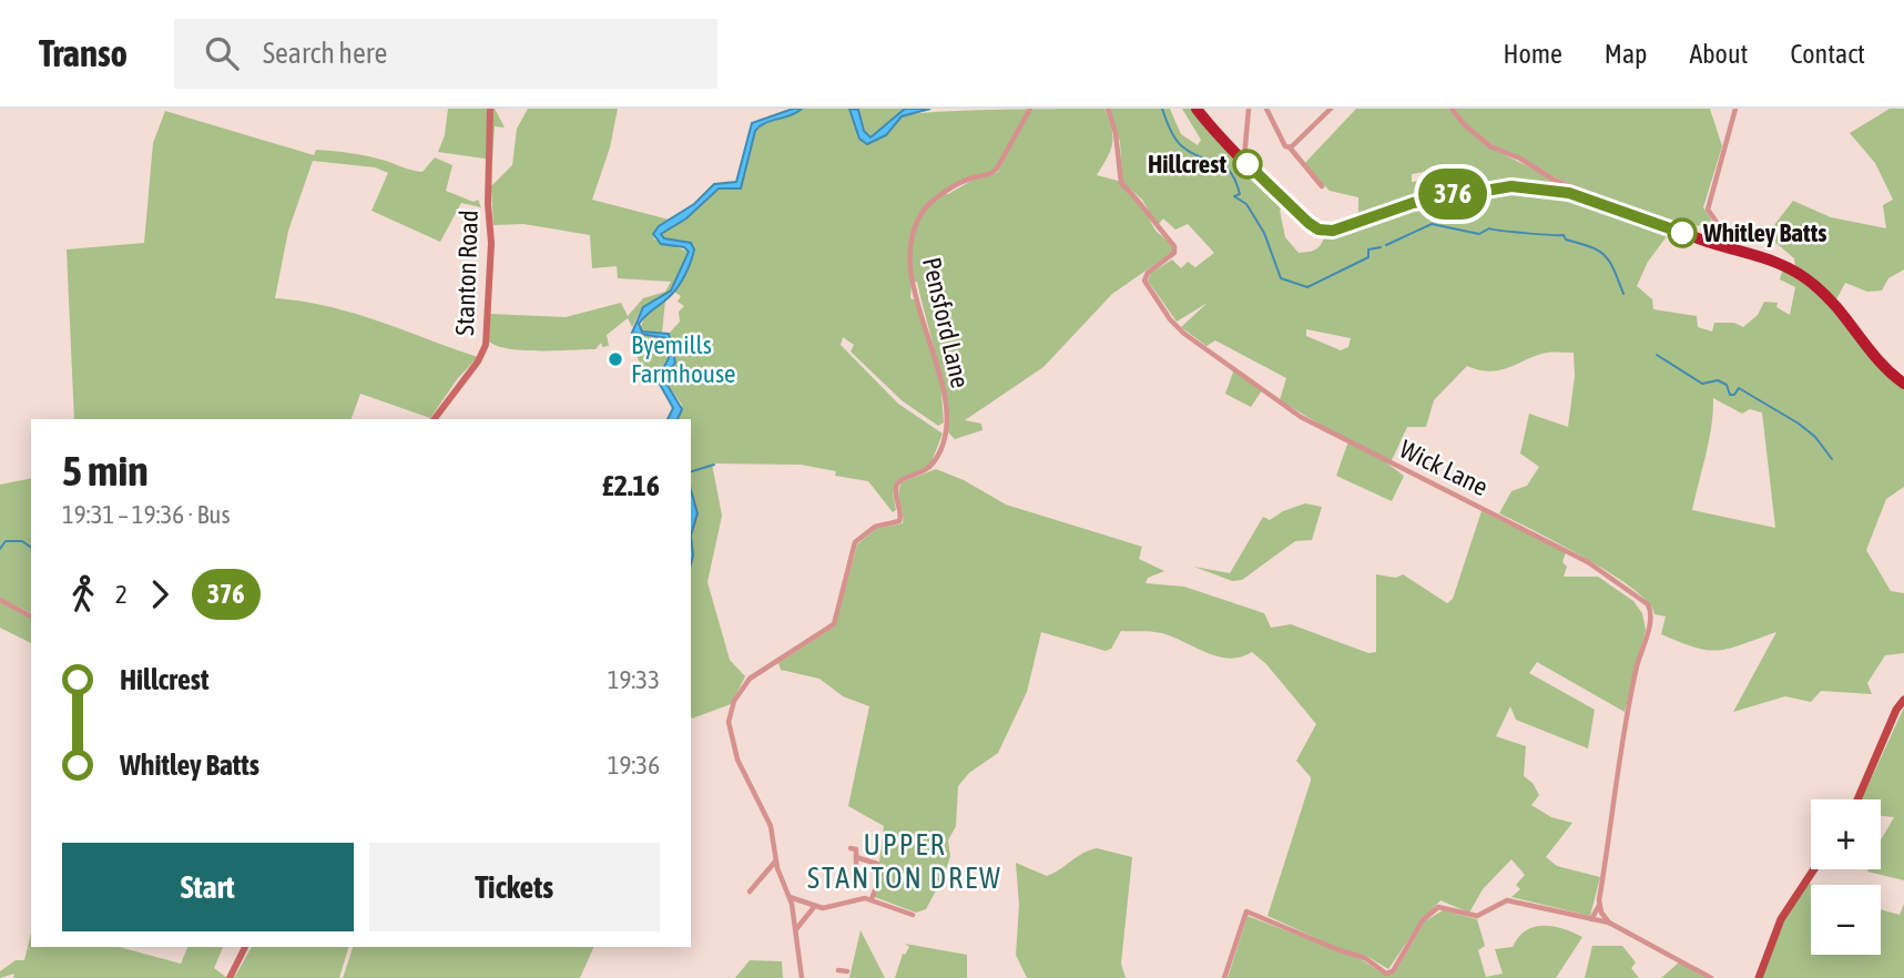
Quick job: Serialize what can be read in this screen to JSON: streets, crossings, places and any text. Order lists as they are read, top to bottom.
{
  "streets": {
    "main road": ["Stanton Road"],
    "street": ["Pensford Lane", "Wick Lane"]
  },
  "districts": ["UPPER STANTON DREW"],
  "places": ["Hillcrest", "Whitley Batts", "Byemills Farmhouse"],
  "lines": ["bus line 376"],
  "page": {
    "header": "Transo",
    "search": "Search here",
    "nav": [
      "Home",
      "Map",
      "About",
      "Contact"
    ],
    "on_map": "376",
    "heading": ["5 min", "19:31 – 19:36 · Bus", "£2.16"],
    "legs": ["2", "376"],
    "list": [
      {
        "name": "Hillcrest",
        "value": "19:33"
      },
      {
        "name": "Whitley Batts",
        "value": "19:36"
      }
    ],
    "map_buttons": ["+", "−"],
    "buttons": ["Start", "Tickets"]
  }
}
